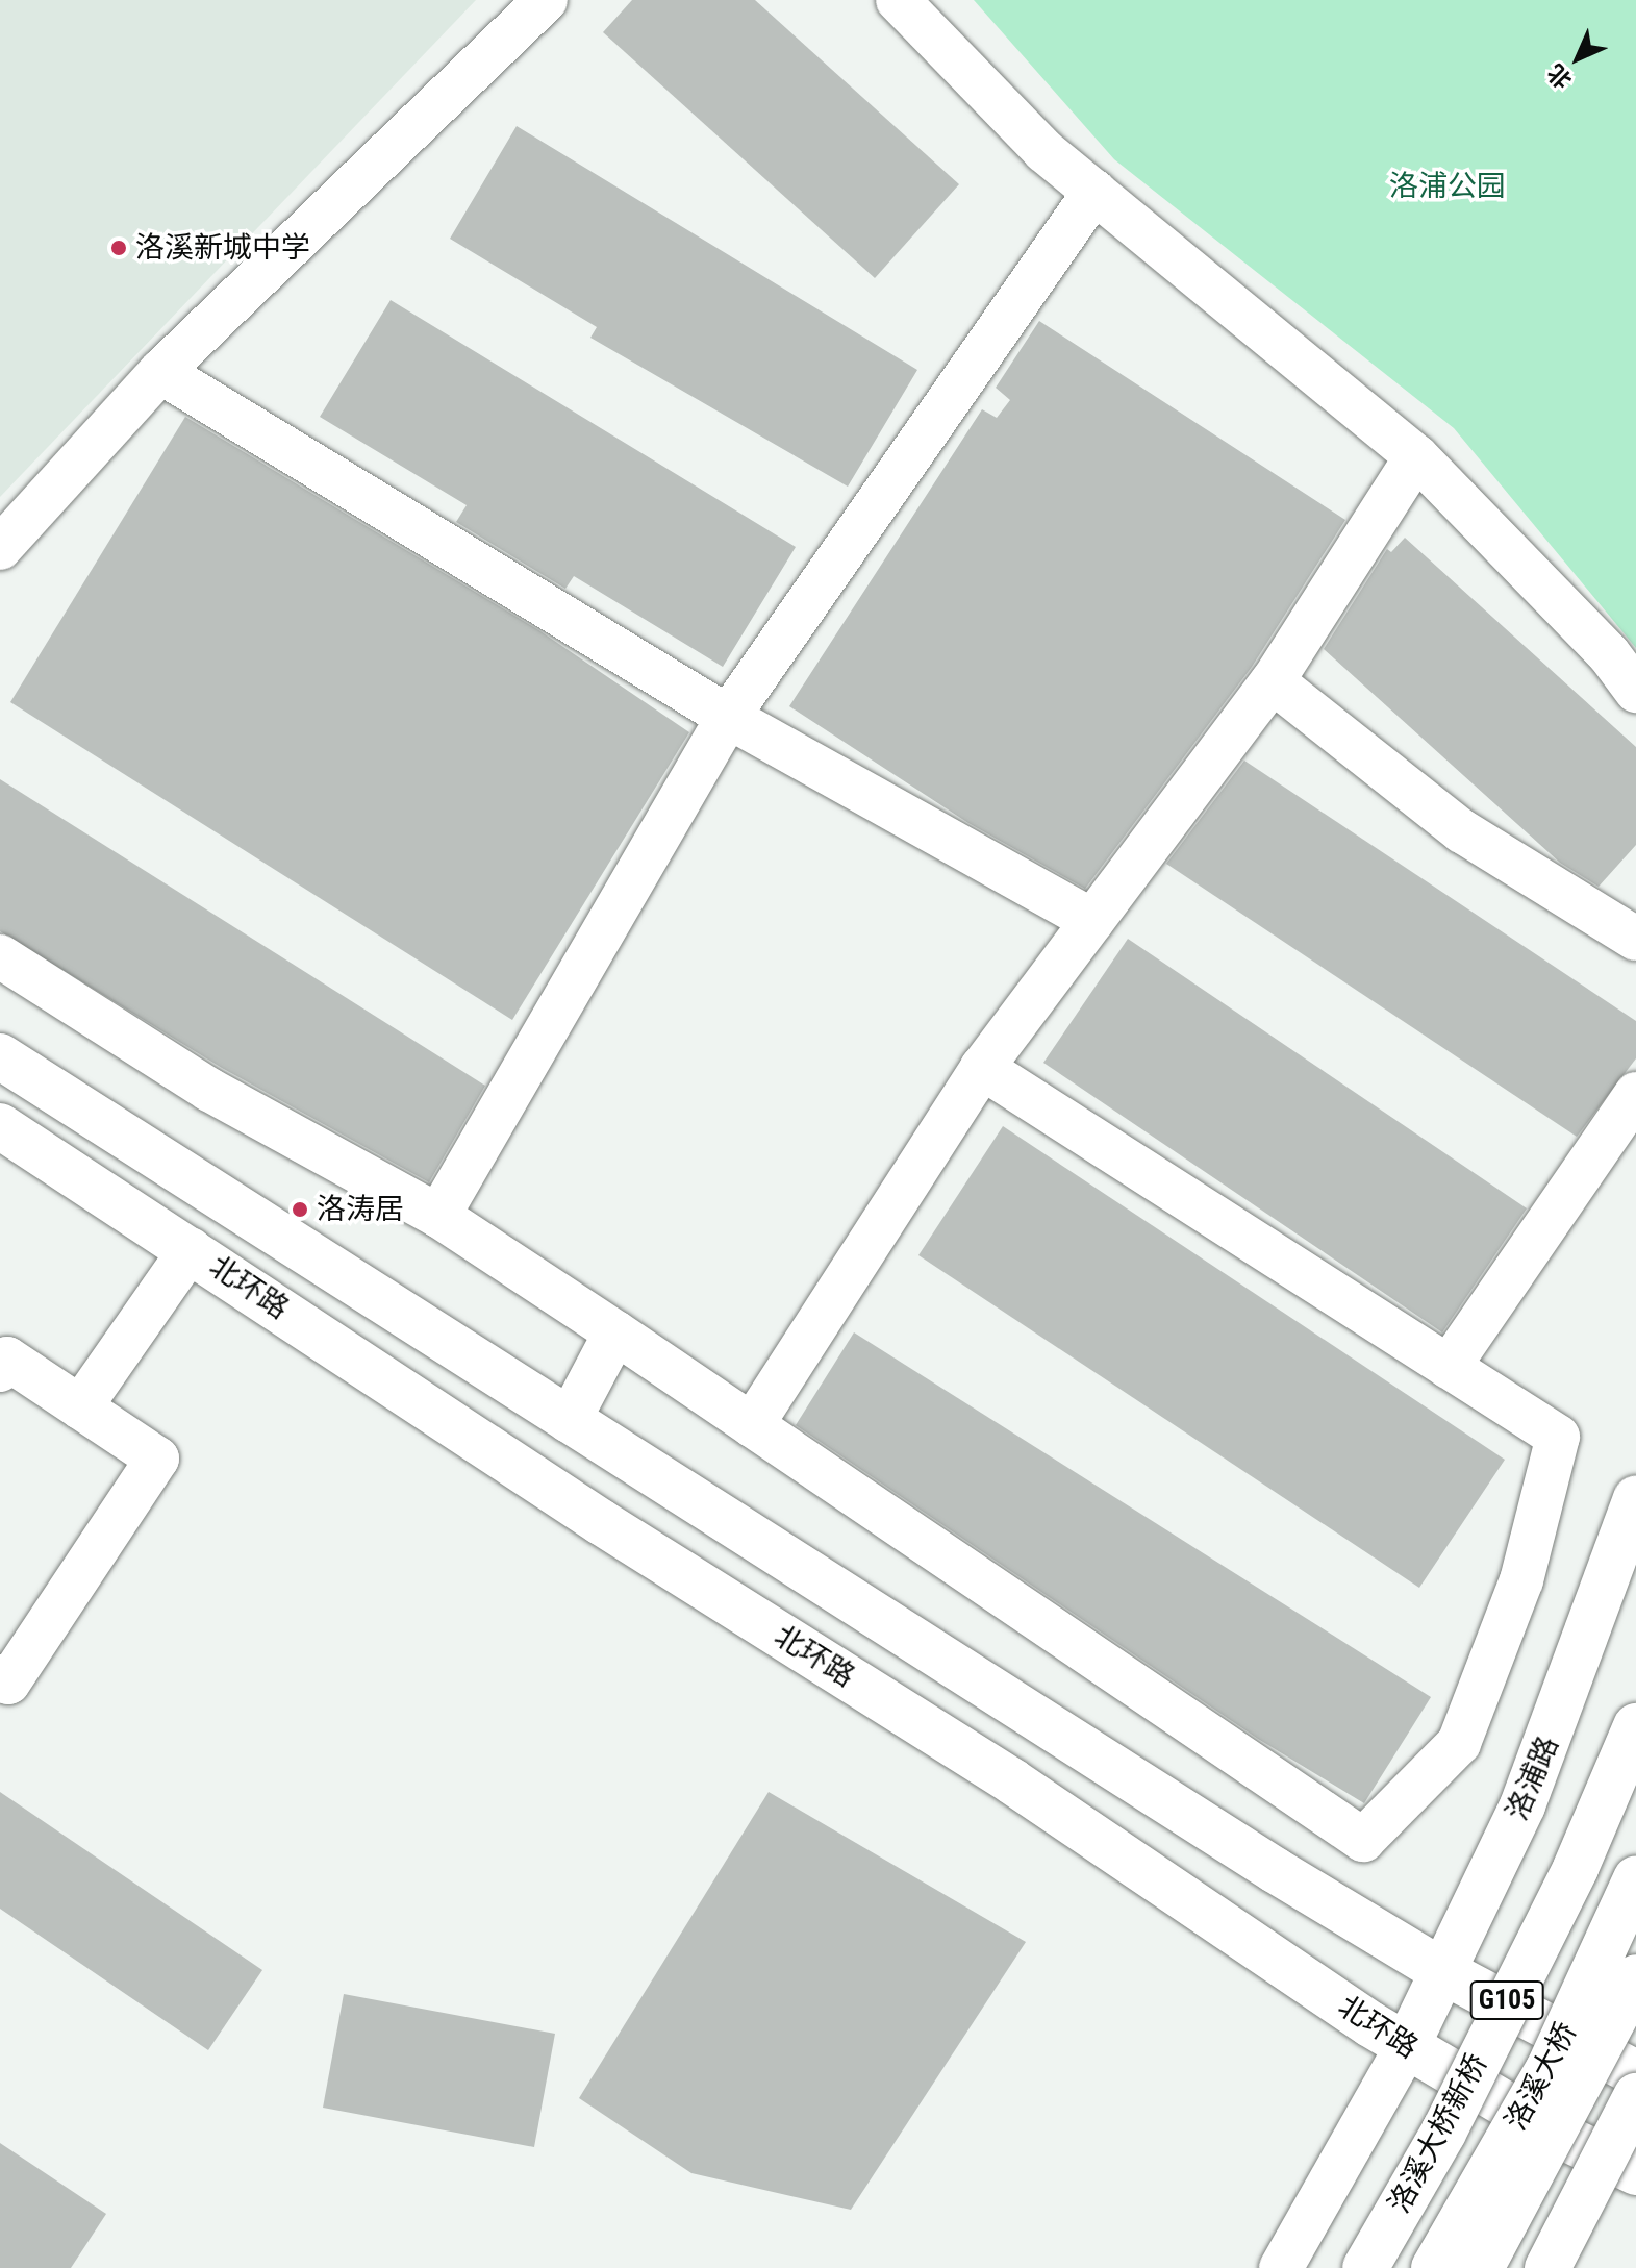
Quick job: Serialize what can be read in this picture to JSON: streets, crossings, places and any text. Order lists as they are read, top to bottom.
{
  "streets": {
    "main road": [
      "北环路",
      "洛浦路",
      "G105",
      "洛溪大桥",
      "洛溪大桥新桥"
    ]
  },
  "crossings": [
    ["北环路", "洛浦路"]
  ],
  "parks": ["洛浦公园"],
  "places": ["洛溪新城中学", "洛涛居"],
  "north": "bottom left"
}
